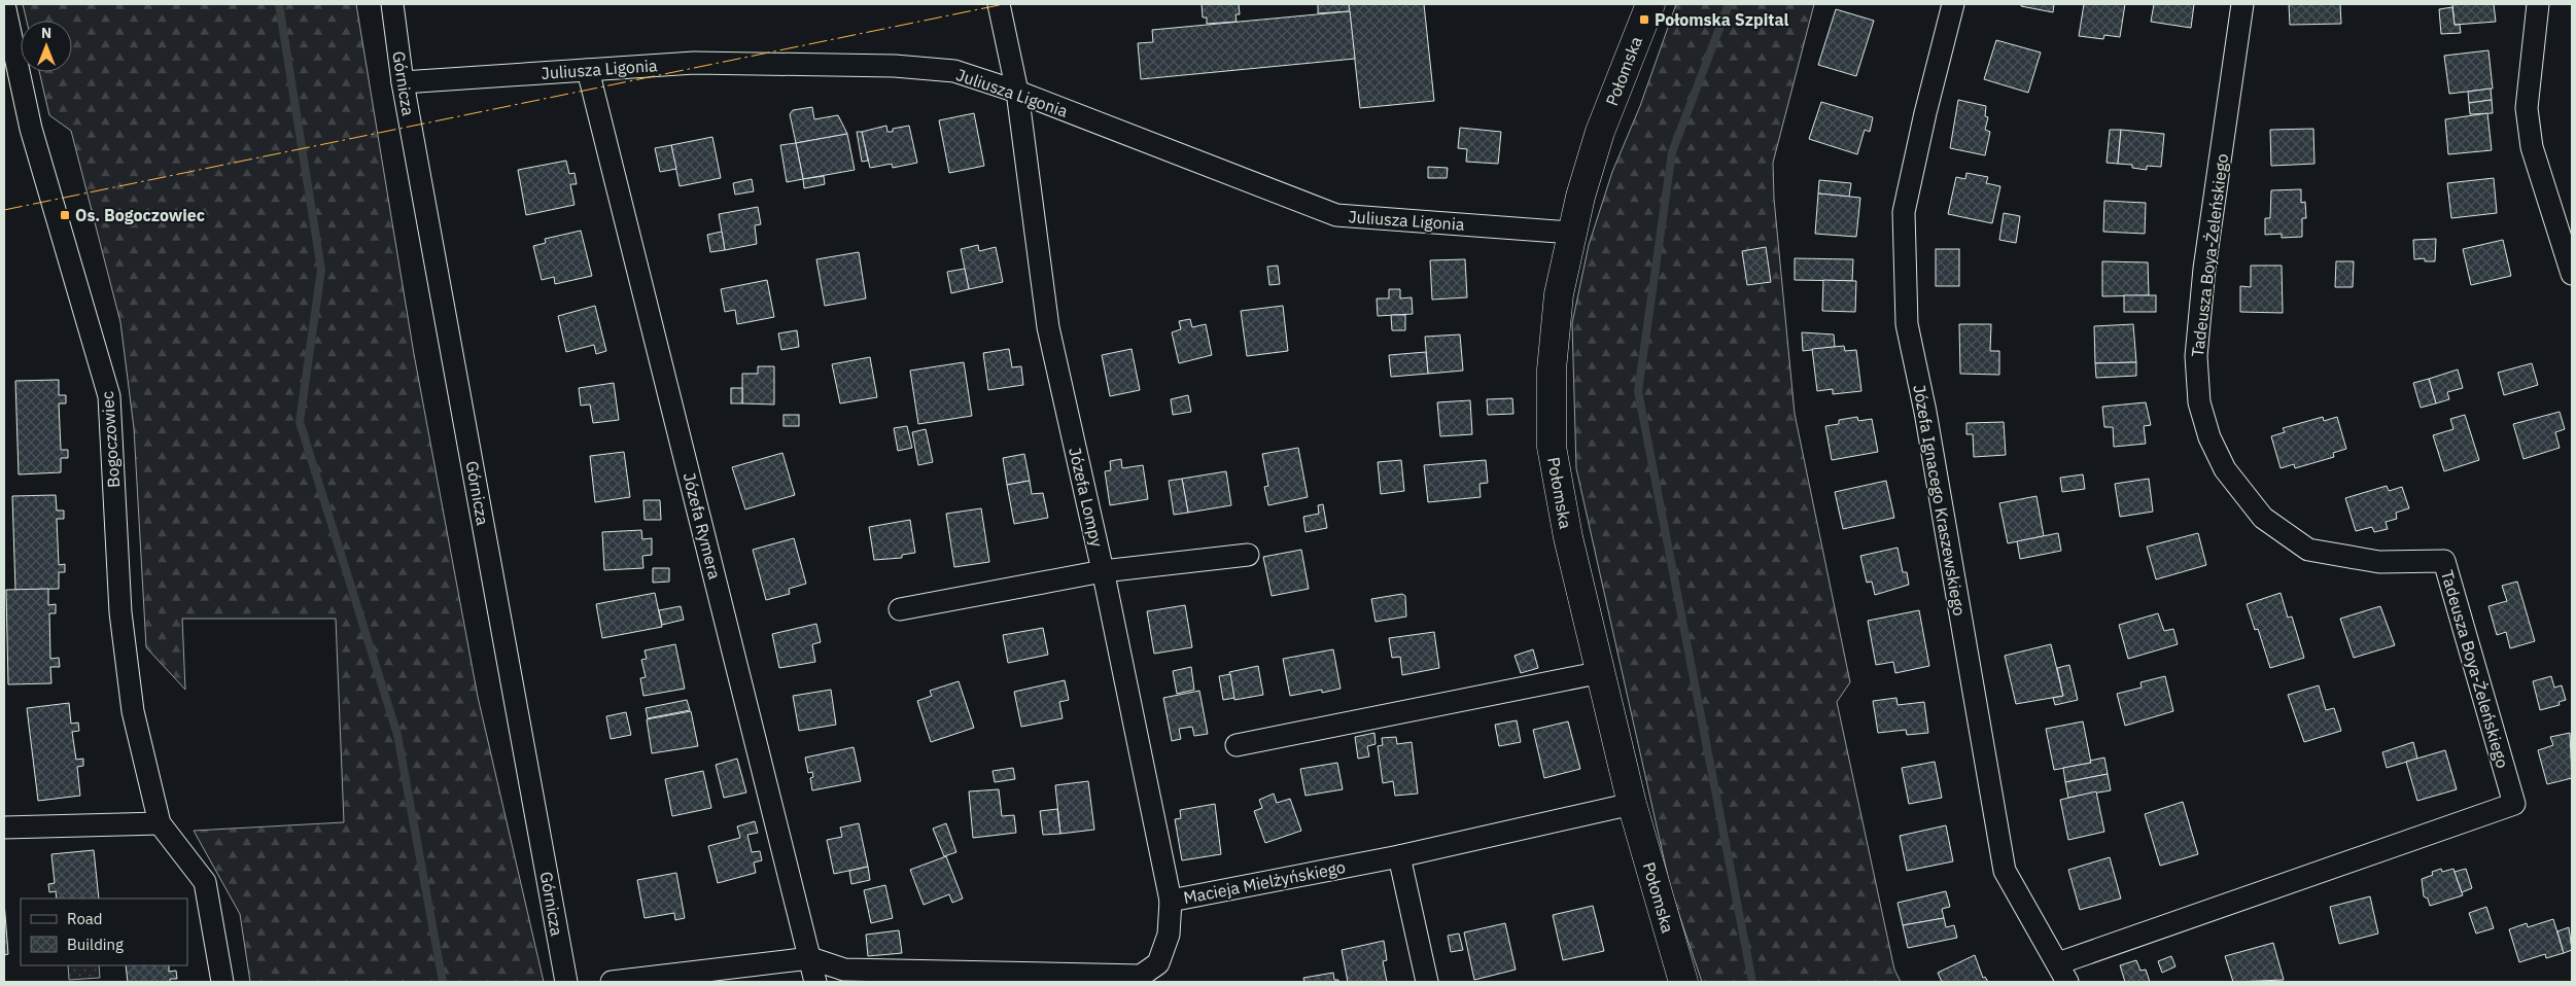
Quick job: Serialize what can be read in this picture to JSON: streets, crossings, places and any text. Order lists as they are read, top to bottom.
{
  "streets": {
    "street": [
      "Juliusza Ligonia",
      "Połomska",
      "Górnicza",
      "Tadeusza Boya-Żeleńskiego",
      "Bogoczowiec",
      "Józefa Lompy",
      "Józefa Ignacego Kraszewskiego",
      "Józefa Rymera",
      "Macieja Mielżyńskiego"
    ]
  },
  "crossings": [
    ["Juliusza Ligonia", "Połomska"],
    ["Juliusza Ligonia", "Górnicza"],
    ["Juliusza Ligonia", "Józefa Lompy"],
    ["Juliusza Ligonia", "Józefa Rymera"],
    ["Połomska", "Macieja Mielżyńskiego"],
    ["Tadeusza Boya-Żeleńskiego", "Józefa Ignacego Kraszewskiego"],
    ["Józefa Lompy", "Macieja Mielżyńskiego"],
    ["Józefa Rymera", "Macieja Mielżyńskiego"]
  ],
  "places": {
    "transit": ["Połomska Szpital", "Os. Bogoczowiec"]
  },
  "legend": ["Road", "Building"],
  "north": "top"
}
